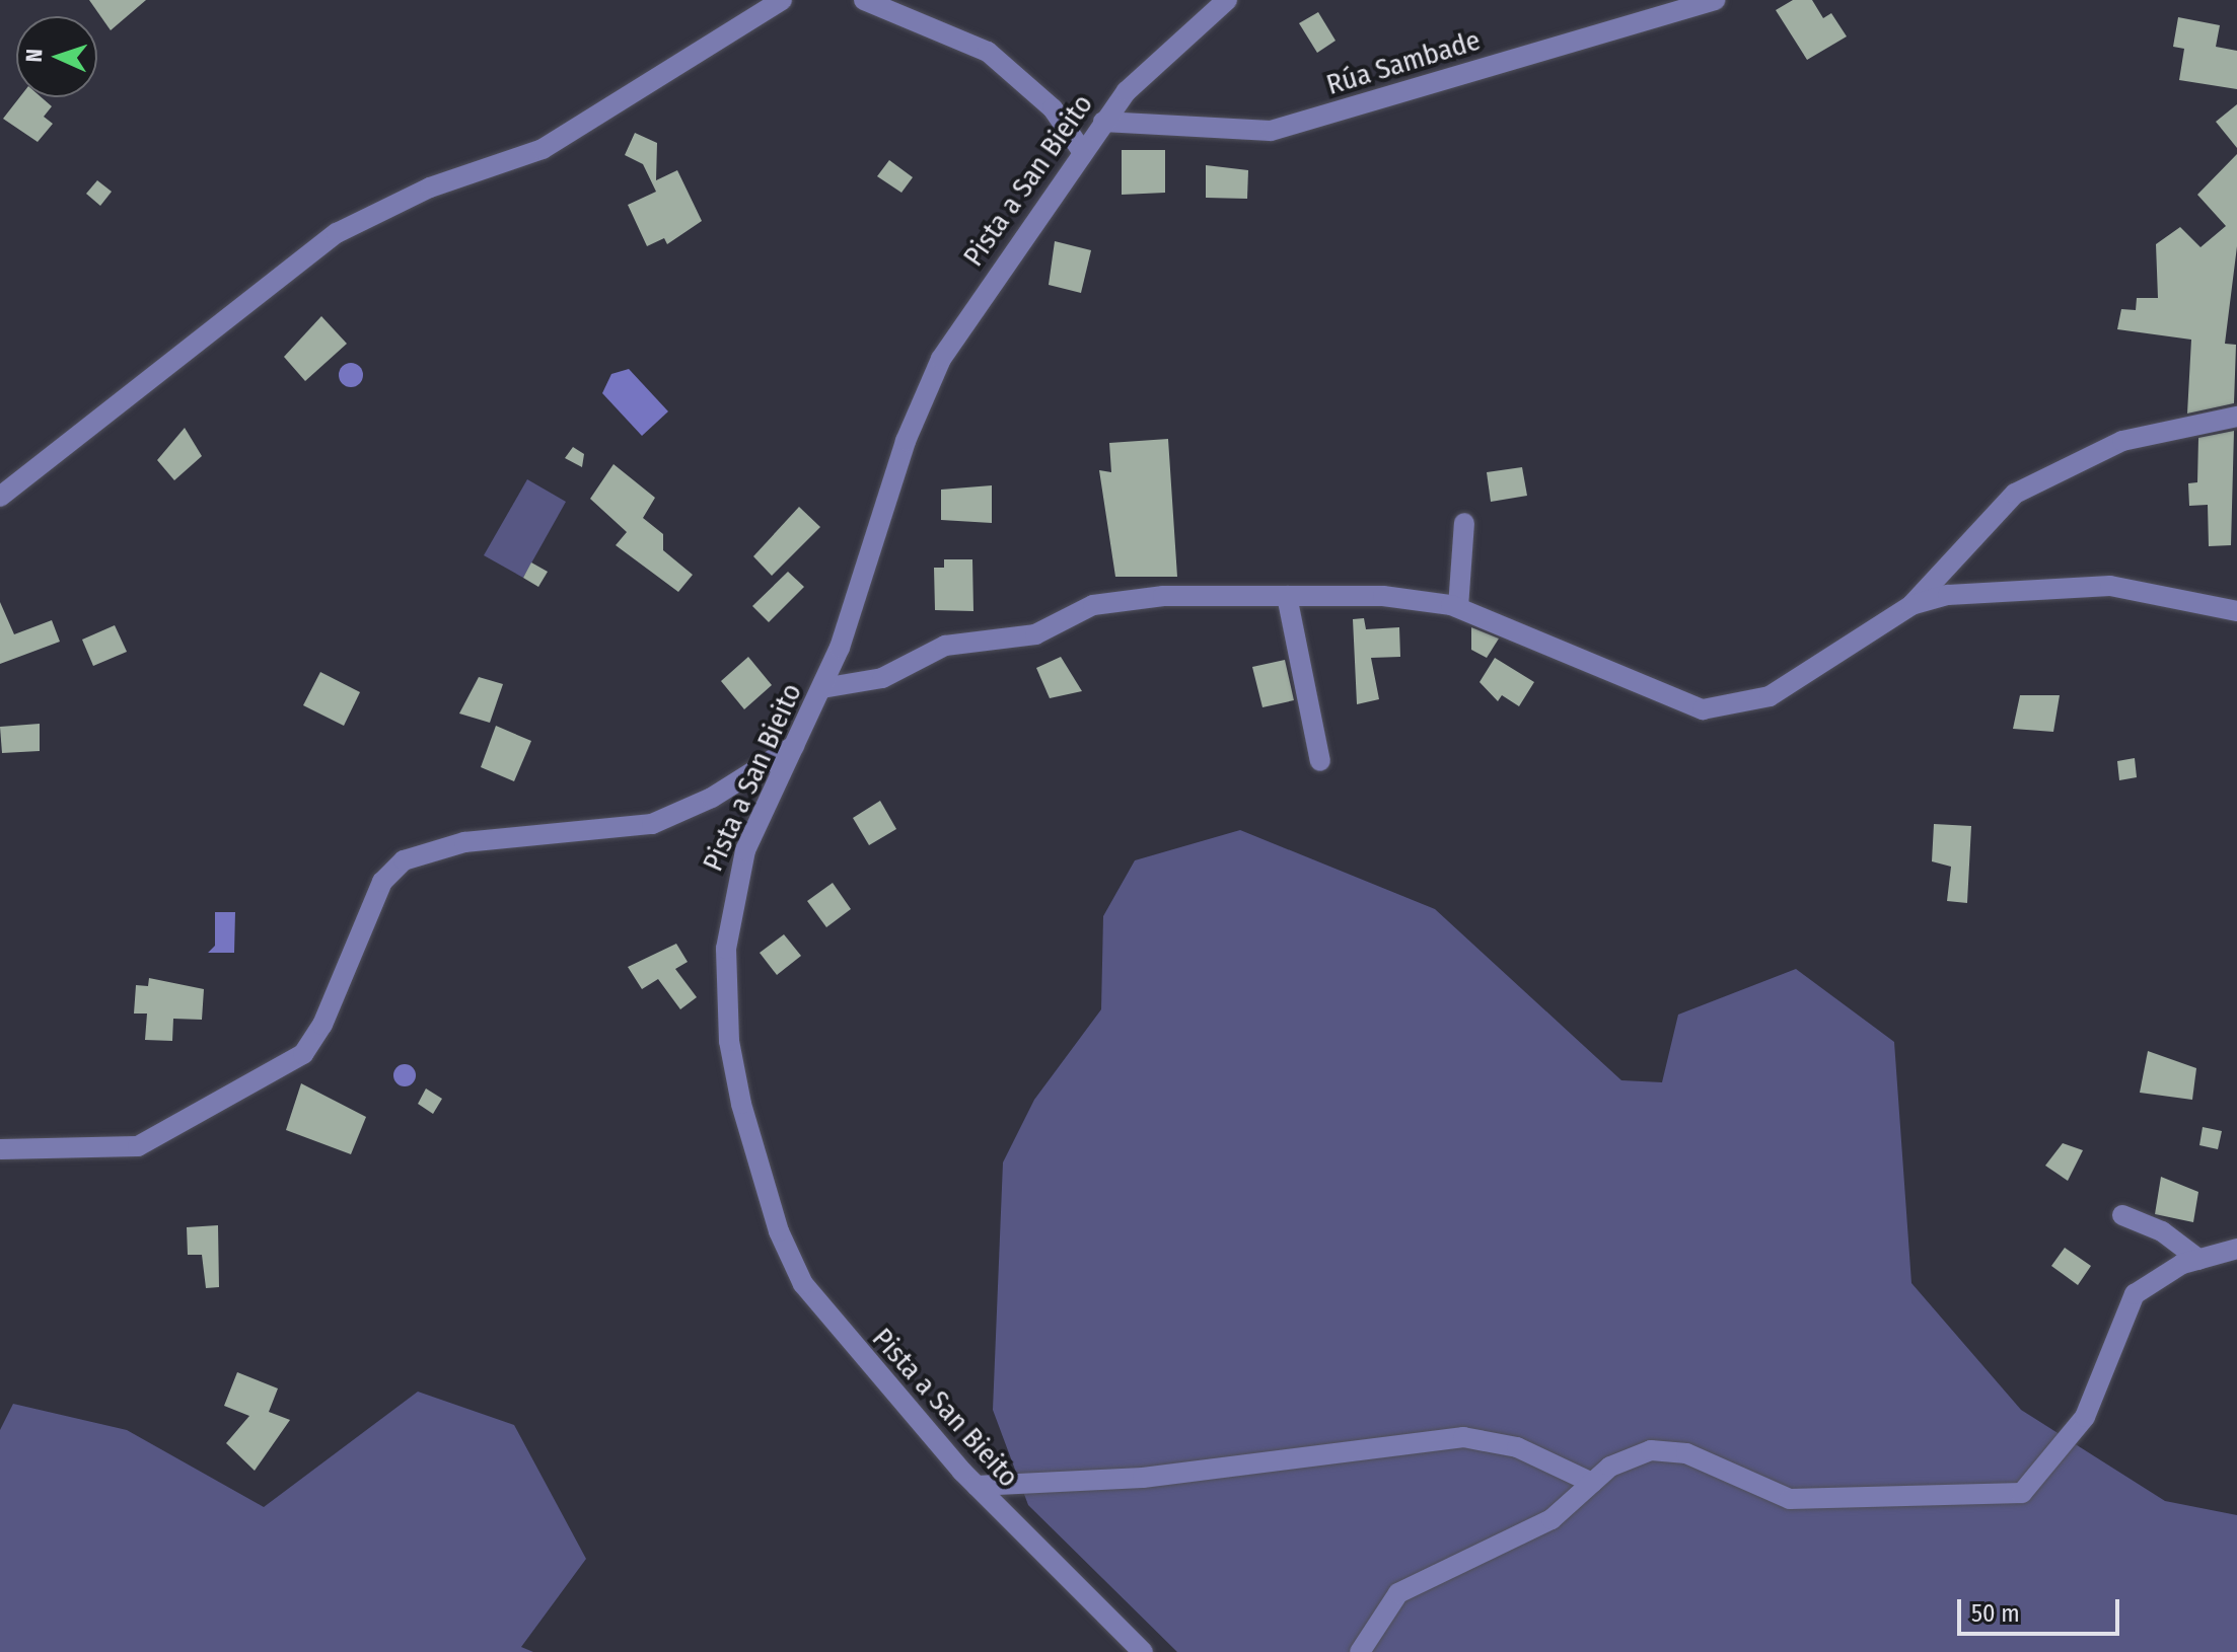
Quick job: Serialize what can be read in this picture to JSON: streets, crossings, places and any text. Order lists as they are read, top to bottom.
{
  "streets": {
    "street": ["Rúa Sambade", "Pista a San Bieito"]
  },
  "crossings": [
    ["Rúa Sambade", "Pista a San Bieito"]
  ],
  "scale_bar": "50 m",
  "north": "left"
}
